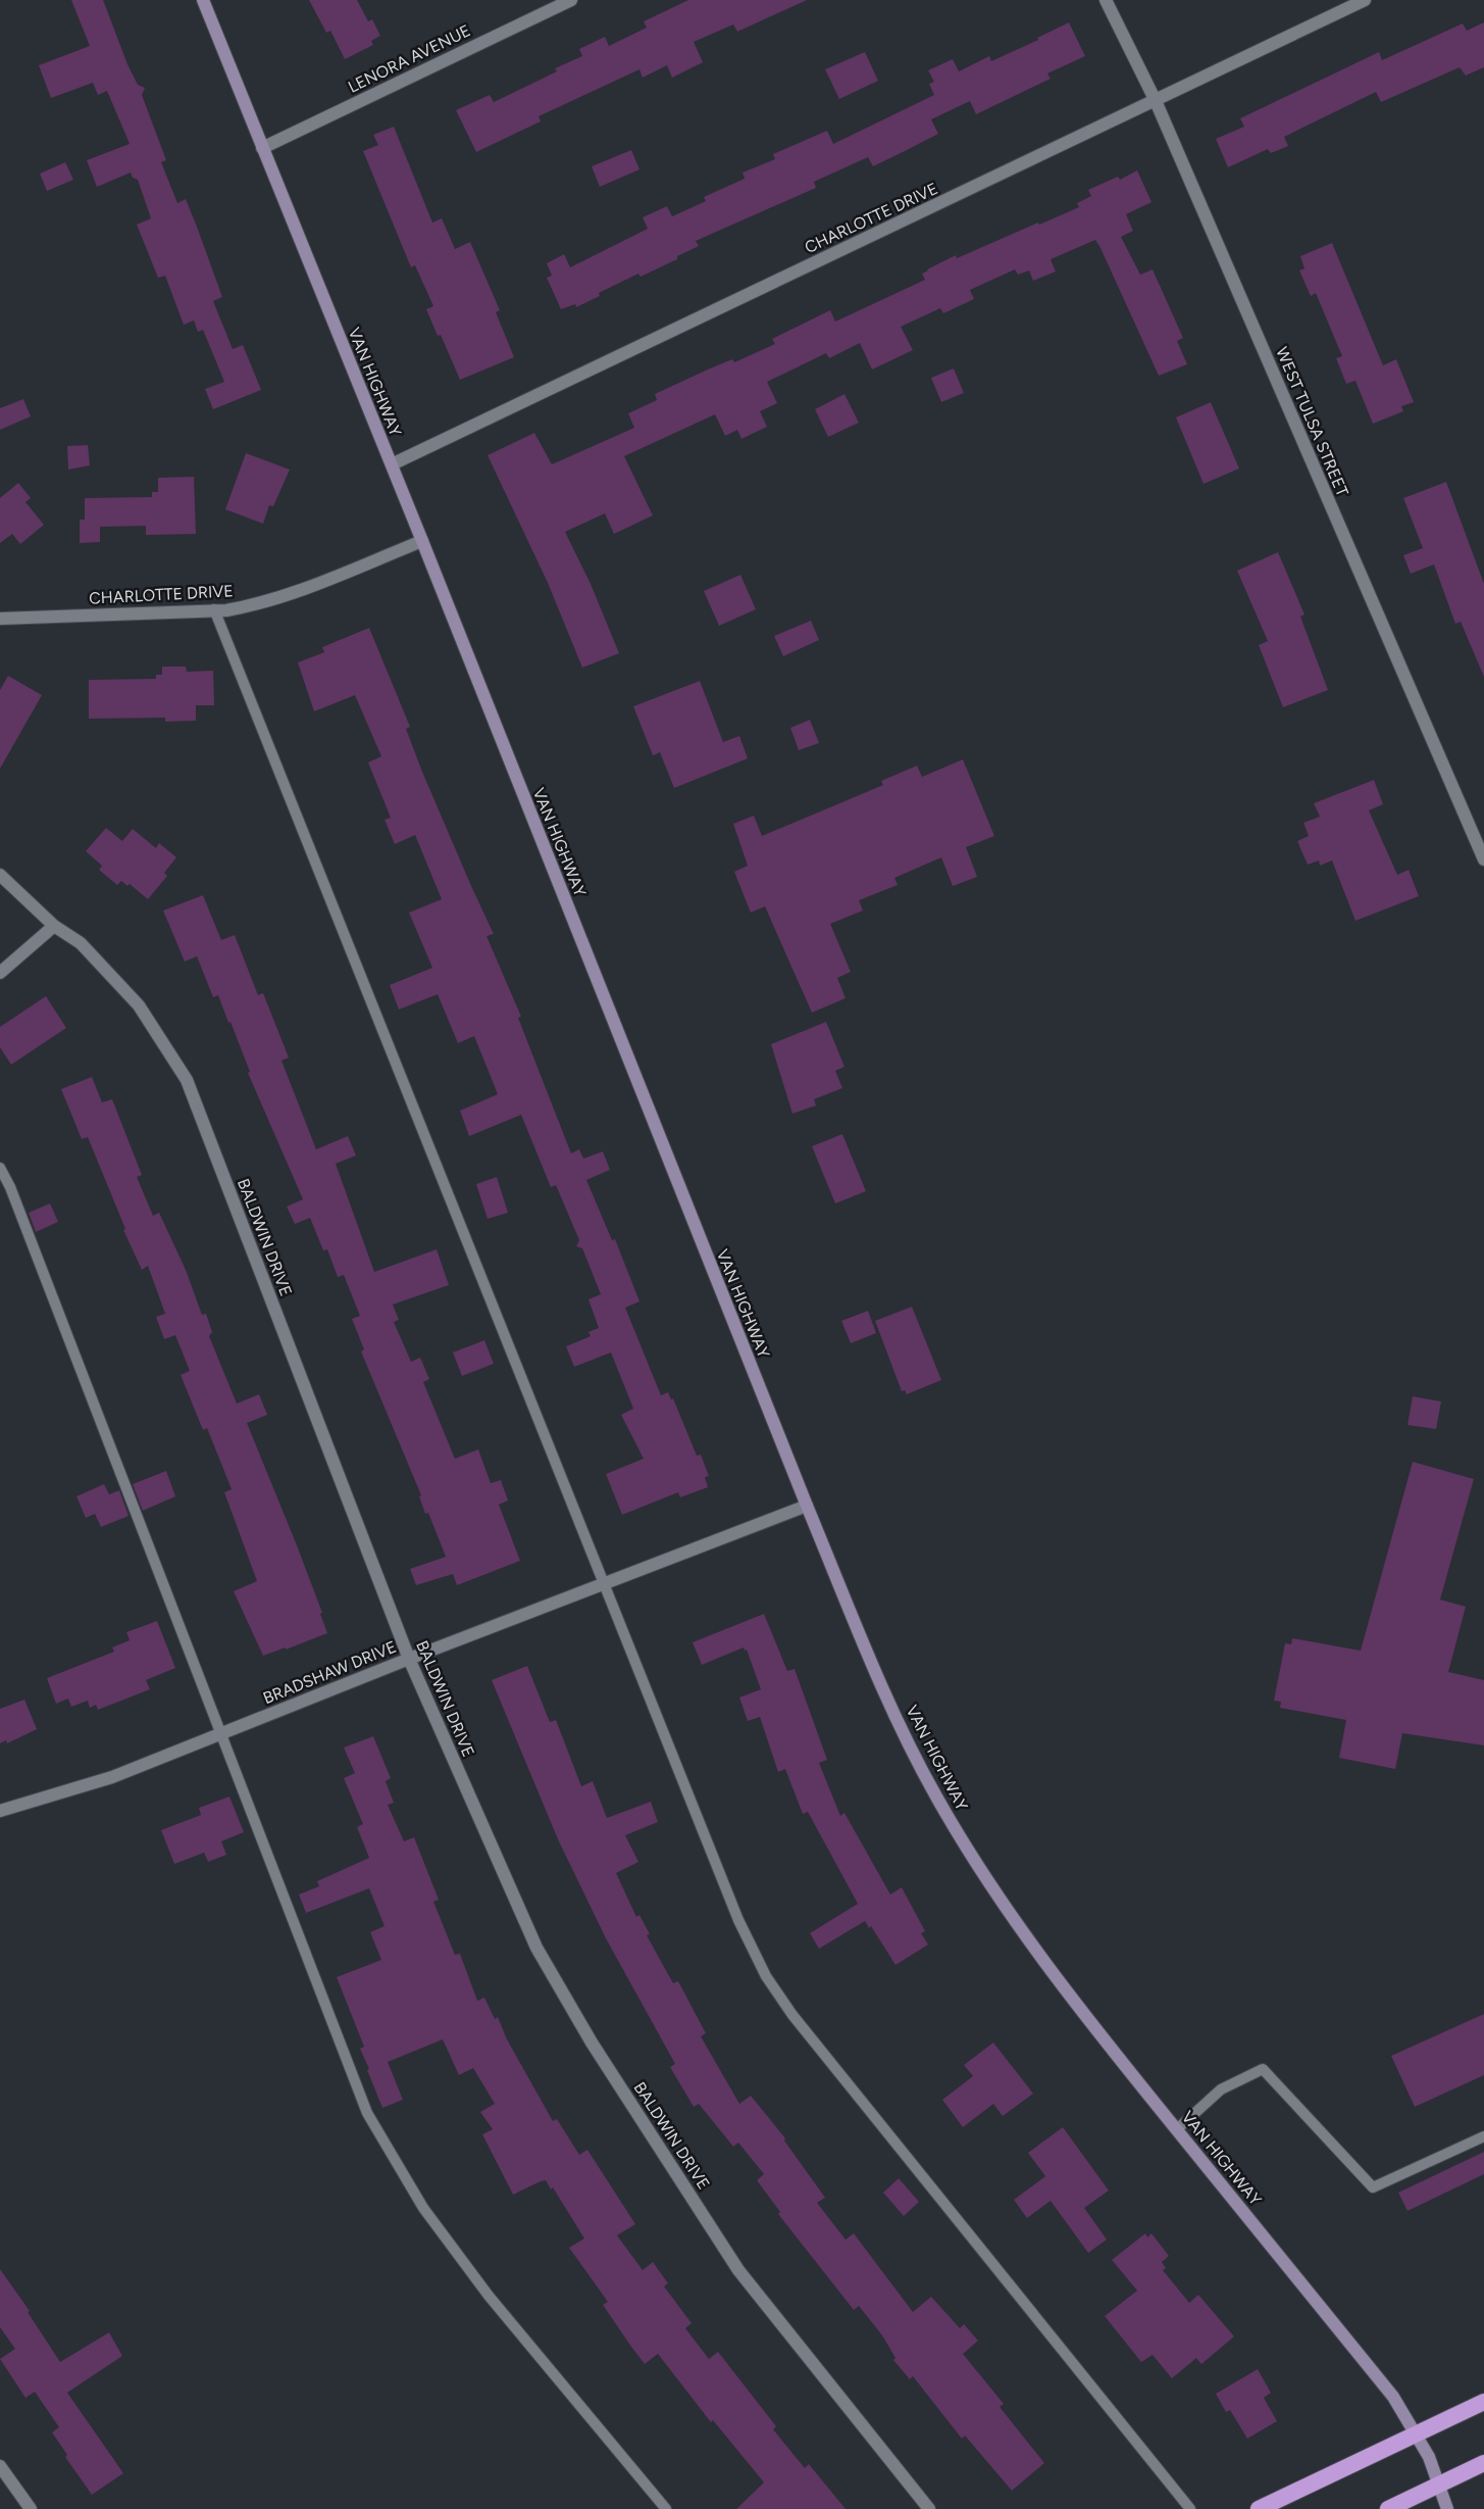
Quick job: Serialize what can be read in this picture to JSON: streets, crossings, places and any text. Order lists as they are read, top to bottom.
{
  "streets": {
    "main road": ["VAN HIGHWAY"],
    "street": [
      "LENORA AVENUE",
      "CHARLOTTE DRIVE",
      "WEST TULSA STREET",
      "BALDWIN DRIVE",
      "BRADSHAW DRIVE"
    ]
  },
  "crossings": [
    ["LENORA AVENUE", "VAN HIGHWAY"],
    ["CHARLOTTE DRIVE", "VAN HIGHWAY"],
    ["CHARLOTTE DRIVE", "WEST TULSA STREET"],
    ["VAN HIGHWAY", "BRADSHAW DRIVE"],
    ["BALDWIN DRIVE", "BRADSHAW DRIVE"]
  ]
}
